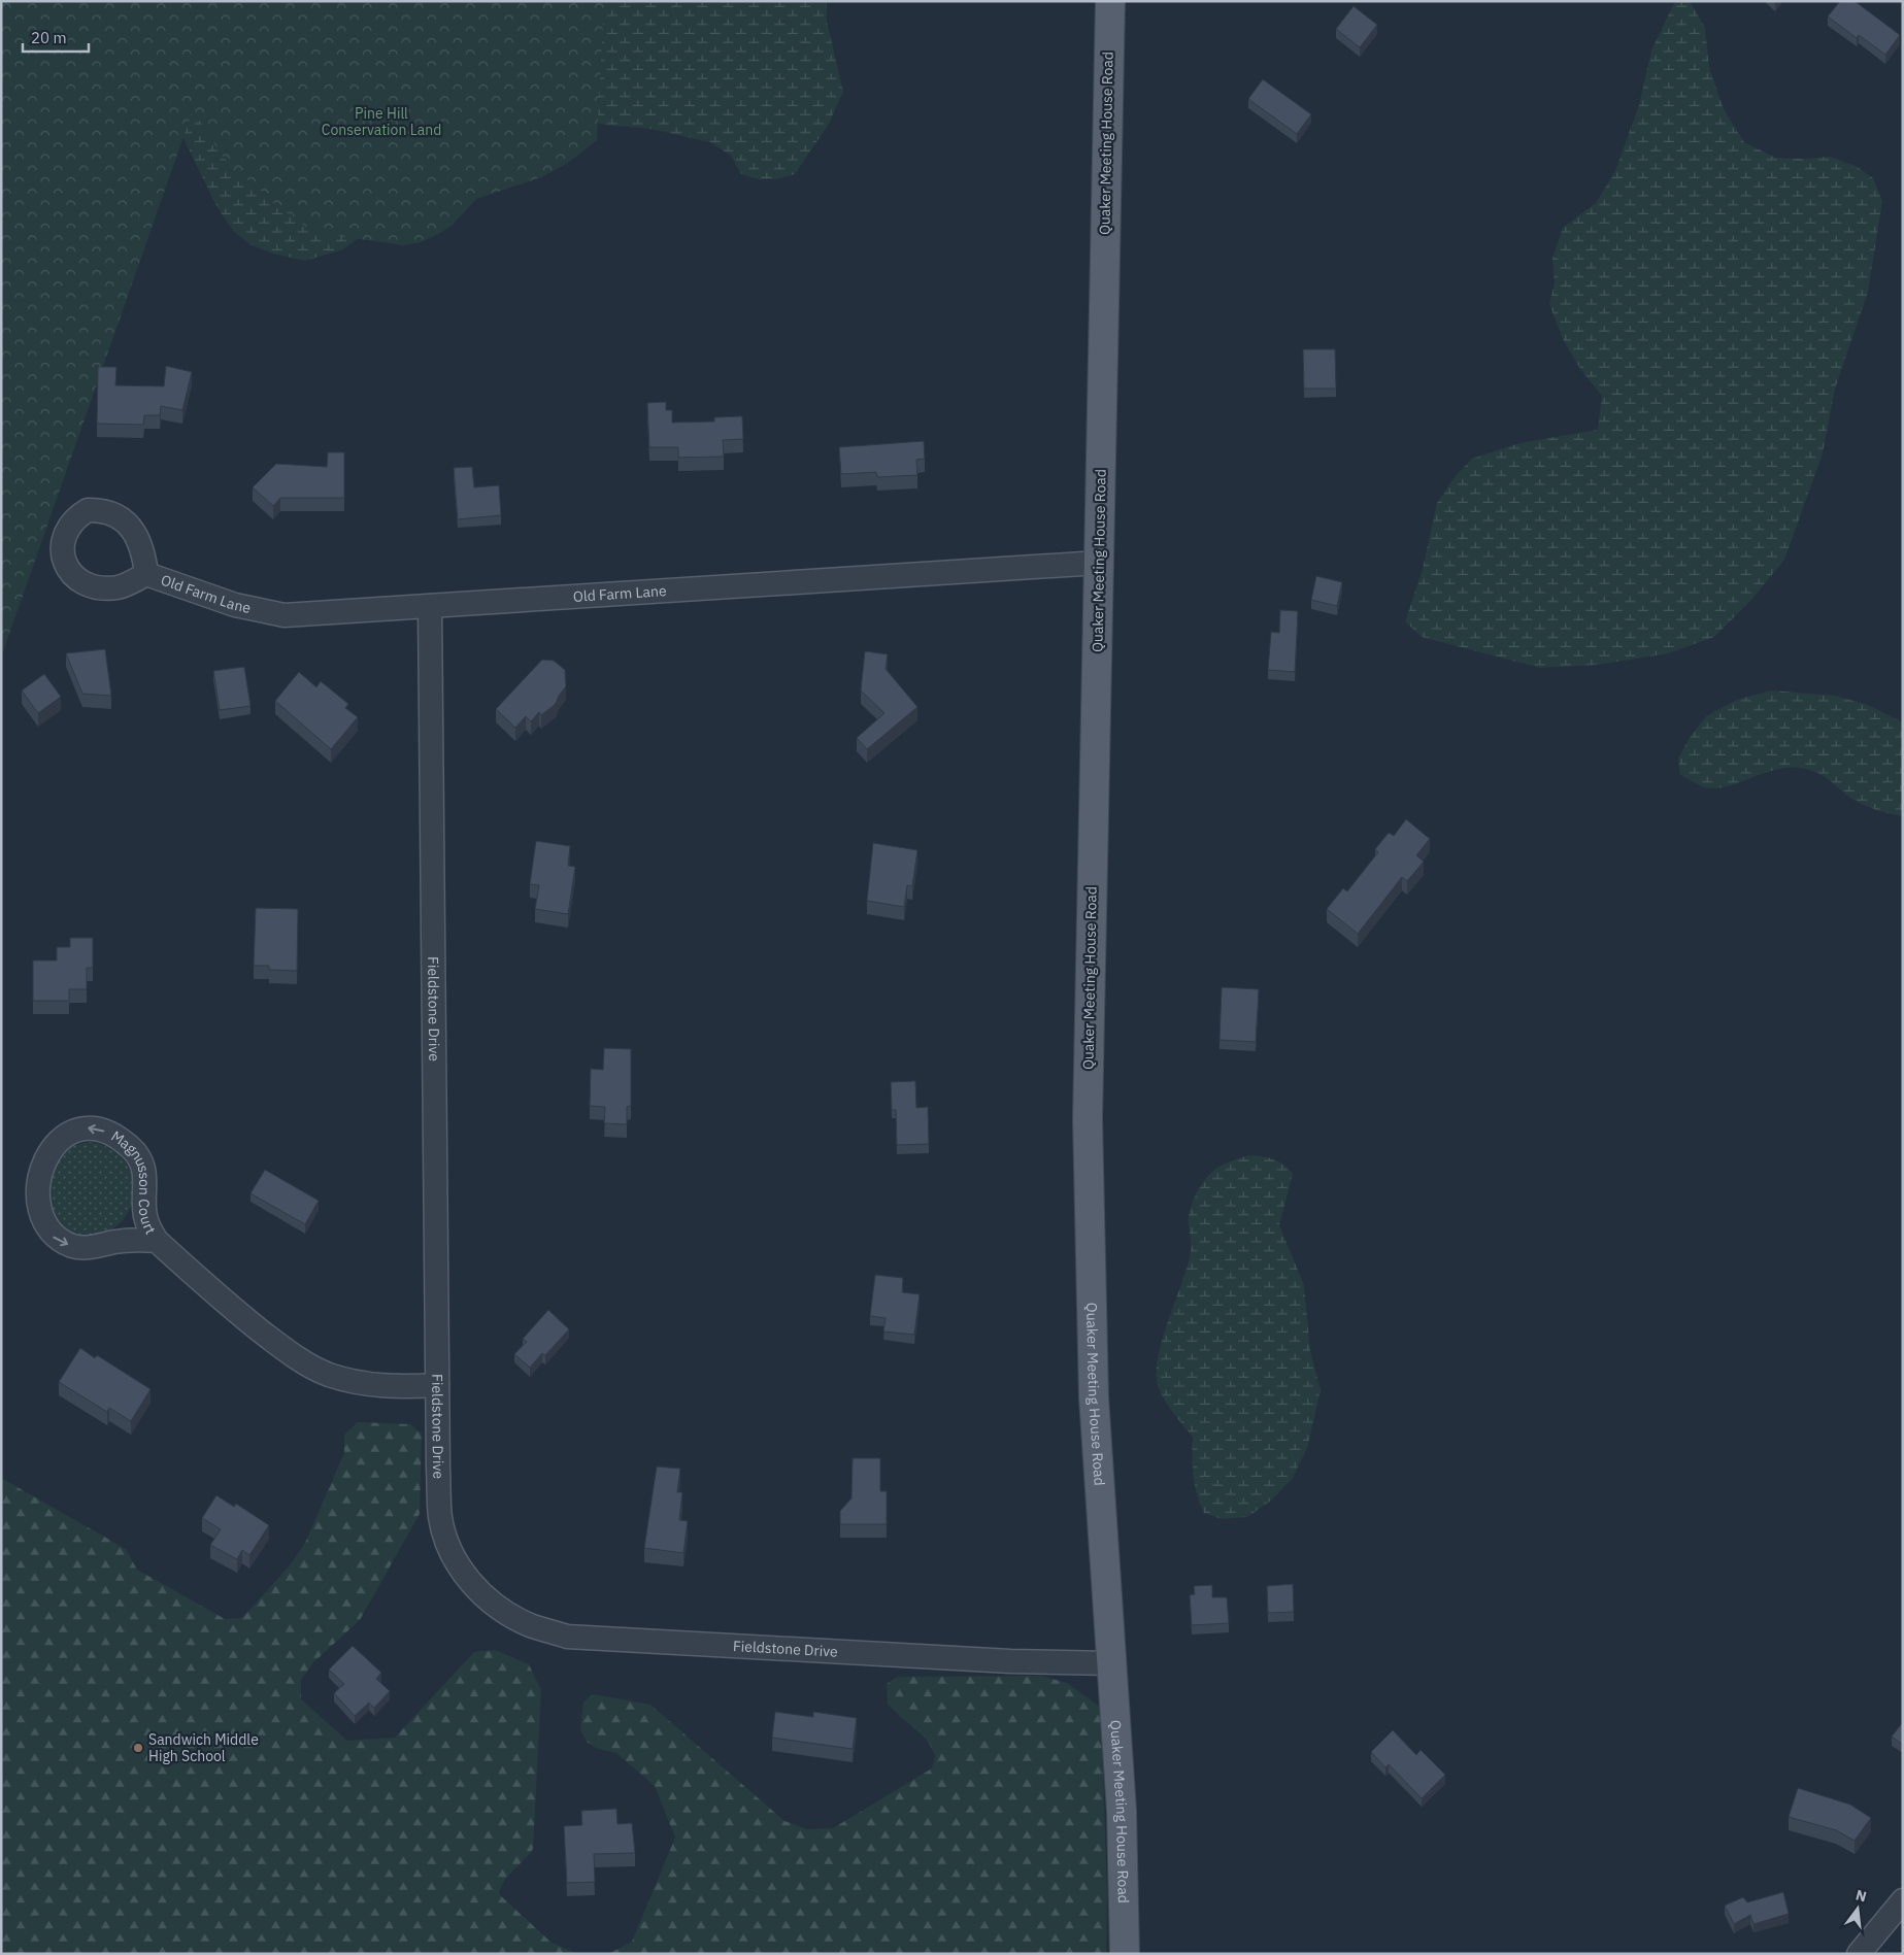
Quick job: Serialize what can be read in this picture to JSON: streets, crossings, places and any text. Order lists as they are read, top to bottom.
{
  "streets": {
    "main road": ["Quaker Meeting House Road"],
    "street": ["Old Farm Lane", "Fieldstone Drive", "Magnusson Court"]
  },
  "crossings": [
    ["Quaker Meeting House Road", "Old Farm Lane"],
    ["Quaker Meeting House Road", "Fieldstone Drive"],
    ["Old Farm Lane", "Fieldstone Drive"],
    ["Fieldstone Drive", "Magnusson Court"]
  ],
  "parks": ["Pine Hill Conservation Land"],
  "places": ["Sandwich Middle High School"],
  "scale_bar": "20 m",
  "north": "top"
}
